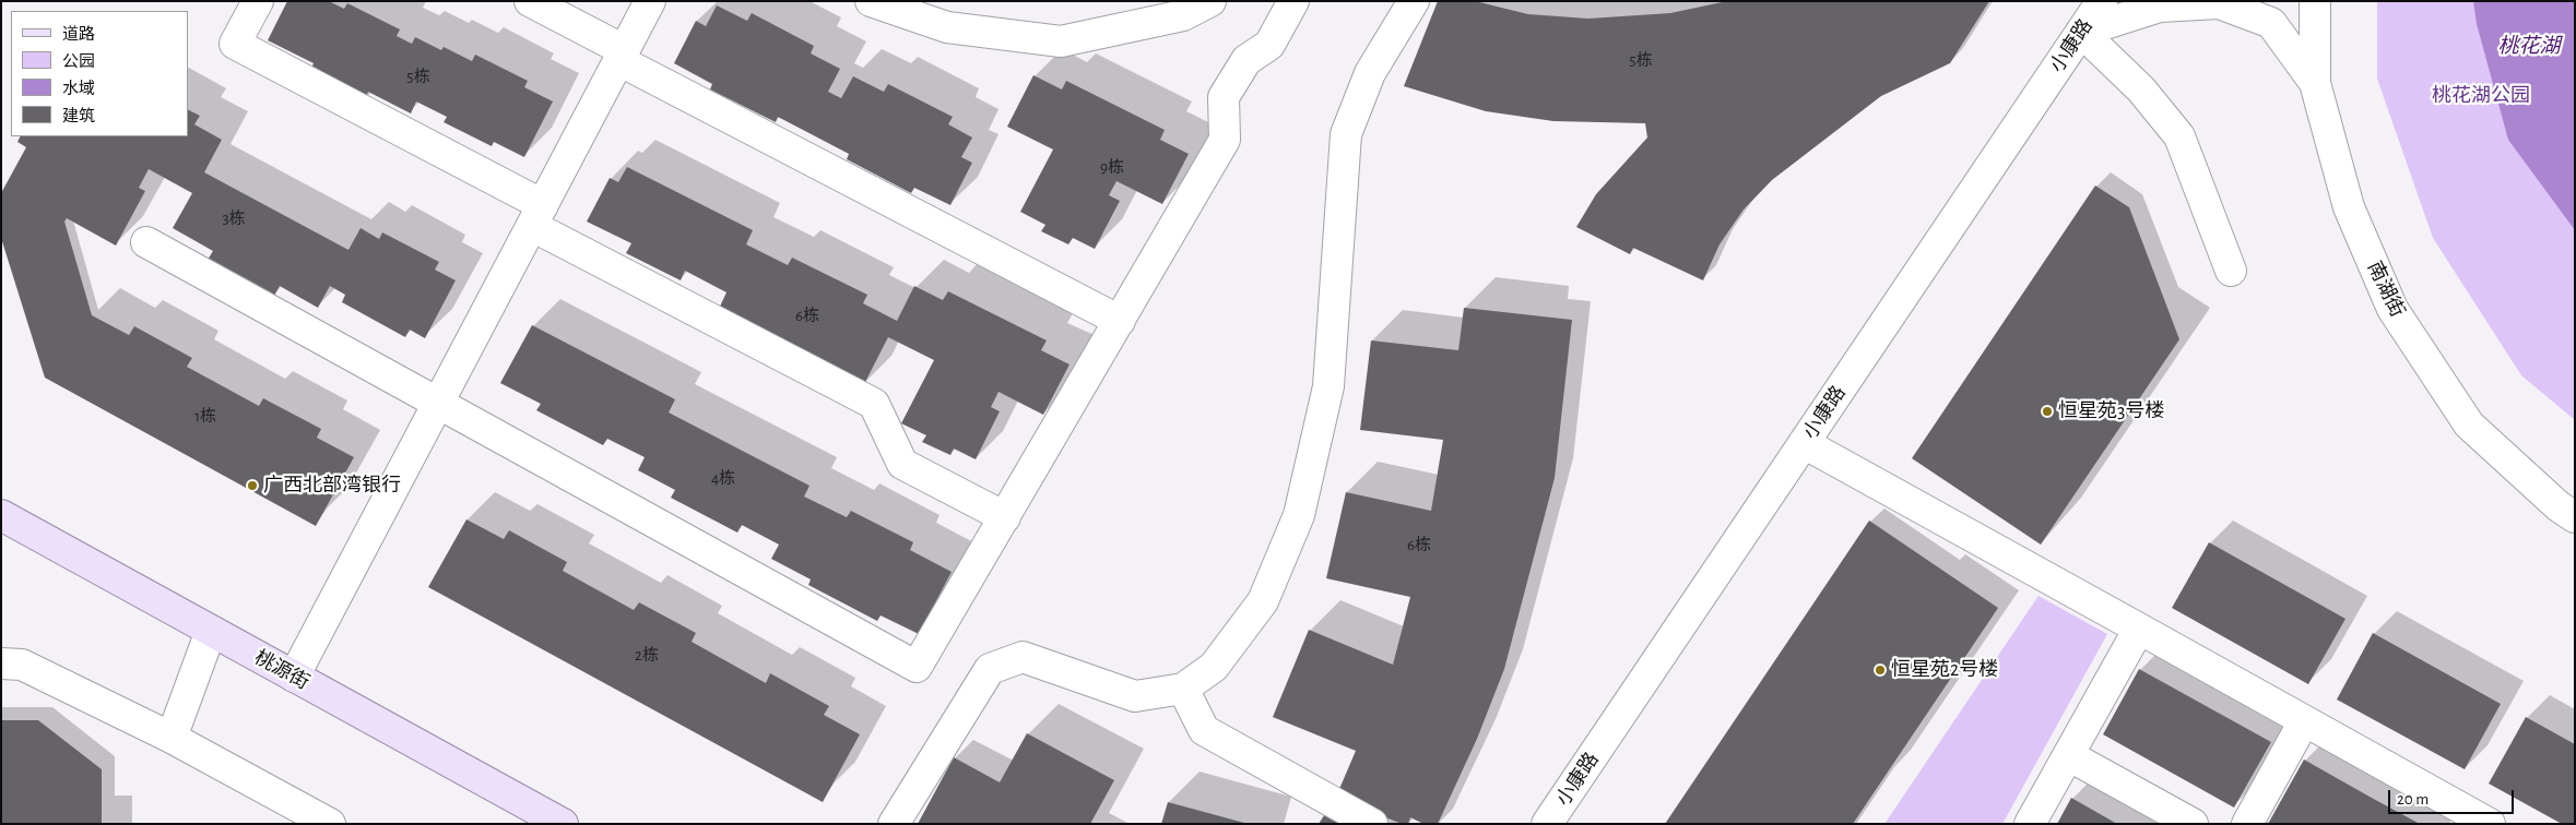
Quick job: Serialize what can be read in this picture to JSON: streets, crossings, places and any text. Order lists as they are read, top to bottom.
{
  "streets": {
    "main road": ["桃源街"],
    "street": ["小康路", "南湖街"]
  },
  "water": ["桃花湖"],
  "parks": ["桃花湖公园"],
  "places": ["恒星苑3号楼", "广西北部湾银行", "恒星苑2号楼"],
  "house_numbers": [
    "5栋",
    "5栋",
    "9栋",
    "3栋",
    "6栋",
    "1栋",
    "4栋",
    "6栋",
    "2栋"
  ],
  "legend": [
    "道路",
    "公园",
    "水域",
    "建筑"
  ],
  "scale_bar": "20 m"
}
